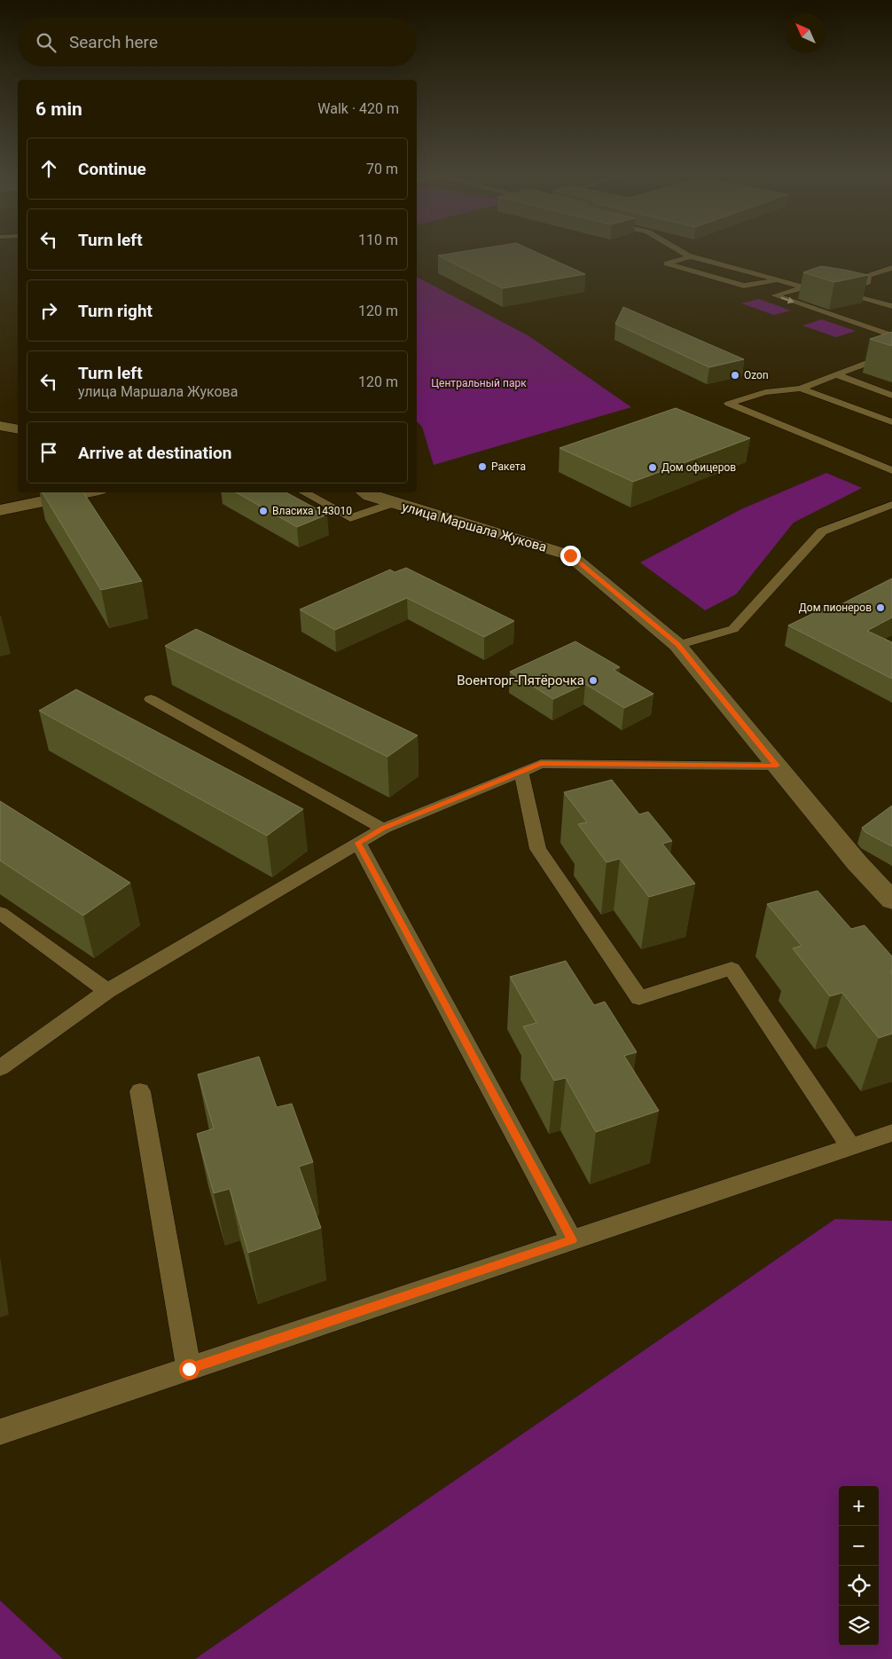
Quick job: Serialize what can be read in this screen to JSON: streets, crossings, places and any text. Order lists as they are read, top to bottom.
{
  "streets": {
    "street": ["улица Маршала Жукова"]
  },
  "parks": ["Центральный парк"],
  "places": [
    "Ozon",
    "Ракета",
    "Дом офицеров",
    "Власиха 143010",
    "Дом пионеров",
    "Военторг-Пятёрочка"
  ],
  "north": "top left",
  "page": {
    "search": "Search here",
    "heading": ["6 min", "Walk · 420 m"],
    "list": [
      ["Continue", "70 m"],
      ["Turn left", "110 m"],
      ["Turn right", "120 m"],
      ["Turn left", "улица Маршала Жукова", "120 m"],
      "Arrive at destination"
    ],
    "map_buttons": ["+", "−"]
  }
}
